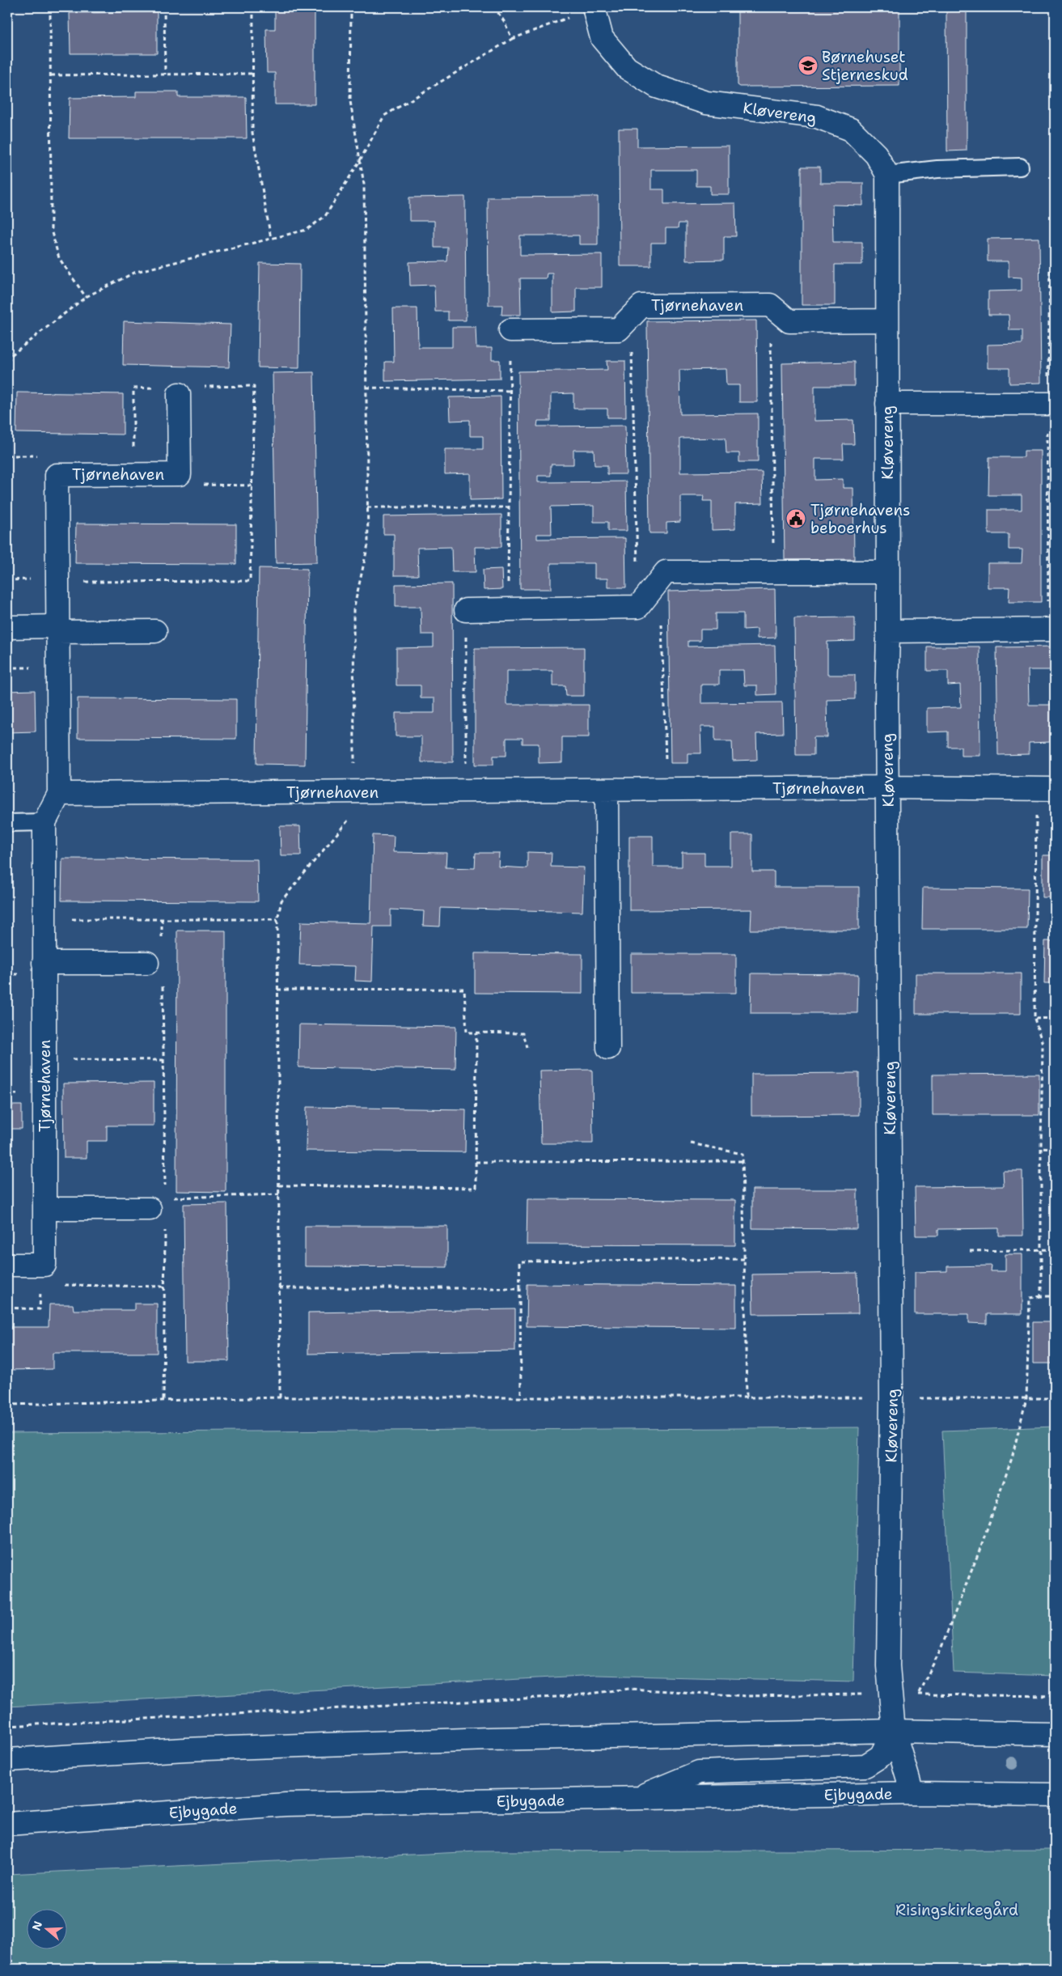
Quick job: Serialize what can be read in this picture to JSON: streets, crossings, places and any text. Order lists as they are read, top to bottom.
{
  "streets": {
    "street": ["Kløvereng", "Tjørnehaven", "Ejbygade"]
  },
  "crossings": [
    ["Kløvereng", "Tjørnehaven"],
    ["Kløvereng", "Ejbygade"]
  ],
  "parks": ["Risingskirkegård"],
  "places": {
    "school or university": ["Børnehuset Stjerneskud"],
    "public building": ["Tjørnehavens beboerhus"]
  },
  "north": "left"
}
